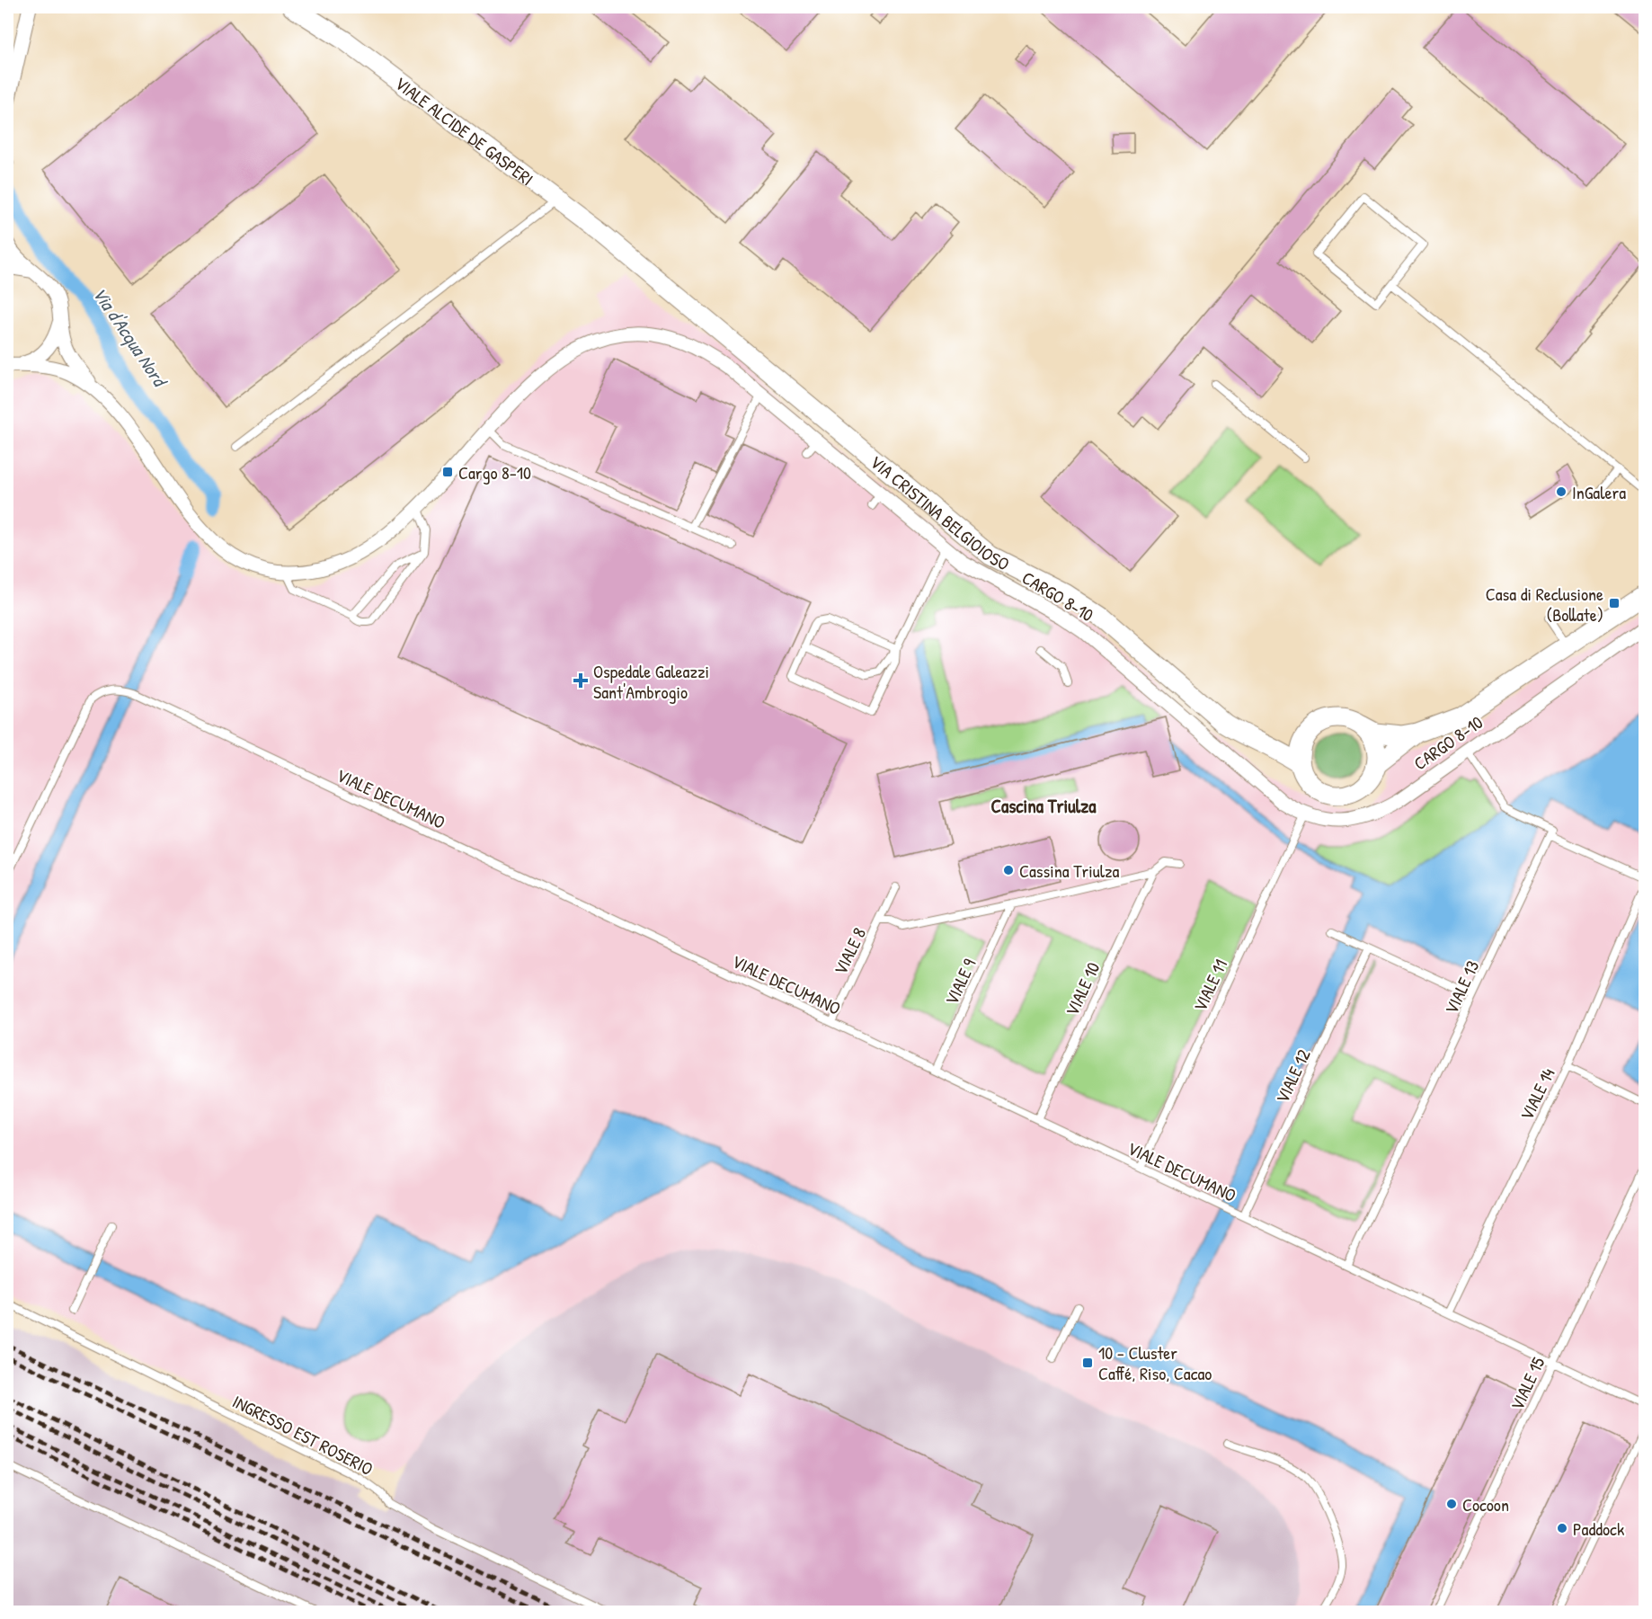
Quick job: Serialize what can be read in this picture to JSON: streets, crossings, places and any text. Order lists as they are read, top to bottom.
{
  "streets": {
    "street": ["VIALE ALCIDE DE GASPERI", "VIA CRISTINA BELGIOIOSO", "CARGO 8-10"],
    "lane": [
      "VIALE DECUMANO",
      "VIALE 8",
      "VIALE 9",
      "VIALE 11",
      "VIALE 13",
      "VIALE 10",
      "VIALE 12",
      "VIALE 14",
      "VIALE 15",
      "INGRESSO EST ROSERIO"
    ]
  },
  "crossings": [
    ["VIALE ALCIDE DE GASPERI", "VIA CRISTINA BELGIOIOSO"],
    ["CARGO 8-10", "VIALE 11"],
    ["VIALE DECUMANO", "VIALE 8"],
    ["VIALE DECUMANO", "VIALE 9"],
    ["VIALE DECUMANO", "VIALE 11"],
    ["VIALE DECUMANO", "VIALE 13"],
    ["VIALE DECUMANO", "VIALE 10"],
    ["VIALE DECUMANO", "VIALE 12"],
    ["VIALE DECUMANO", "VIALE 14"],
    ["VIALE DECUMANO", "VIALE 15"]
  ],
  "districts": ["Cascina Triulza"],
  "water": ["Via d'Acqua Nord"],
  "places": {
    "transit": ["Cargo 8-10", "Casa di Reclusione (Bollate)", "10 - Cluster Caffé, Riso, Cacao"],
    "other": [
      "InGalera",
      "Cassina Triulza",
      "Cocoon",
      "Paddock"
    ],
    "health": ["Ospedale Galeazzi Sant'Ambrogio"]
  }
}
